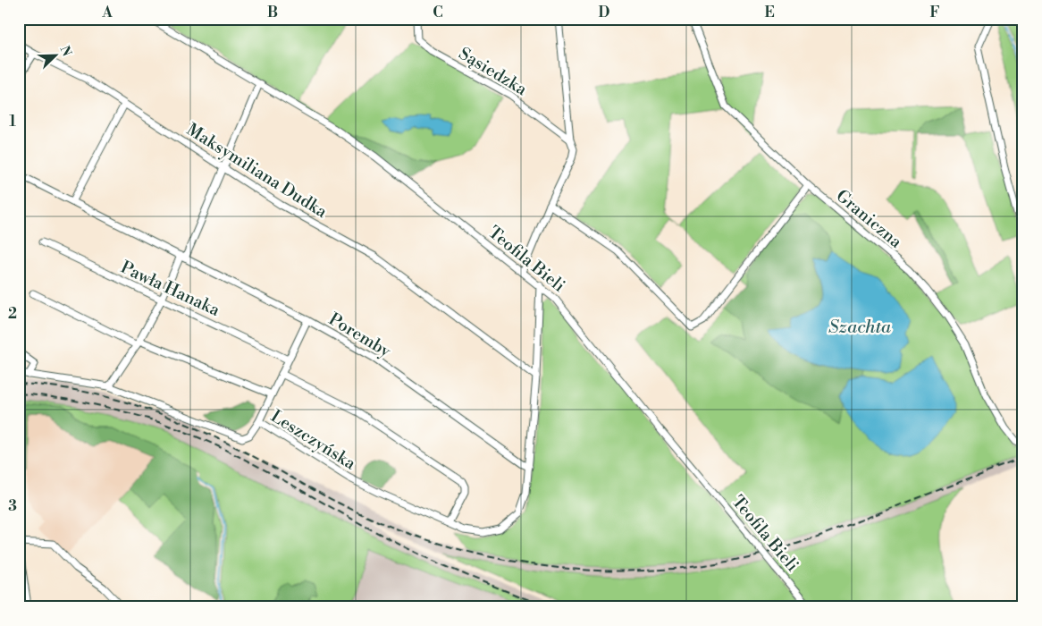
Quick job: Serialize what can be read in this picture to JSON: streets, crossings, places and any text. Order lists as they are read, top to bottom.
{
  "streets": {
    "street": [
      "Sąsiedzka",
      "Maksymiliana Dudka",
      "Graniczna",
      "Teofila Bieli",
      "Pawła Hanaka",
      "Poremby",
      "Leszczyńska"
    ]
  },
  "crossings": [
    ["Poremby", "Leszczyńska"]
  ],
  "water": ["Szachta"],
  "north": "top right",
  "grid": {
    "columns": [
      "A",
      "B",
      "C",
      "D",
      "E",
      "F"
    ],
    "rows": ["1", "2", "3"]
  }
}
